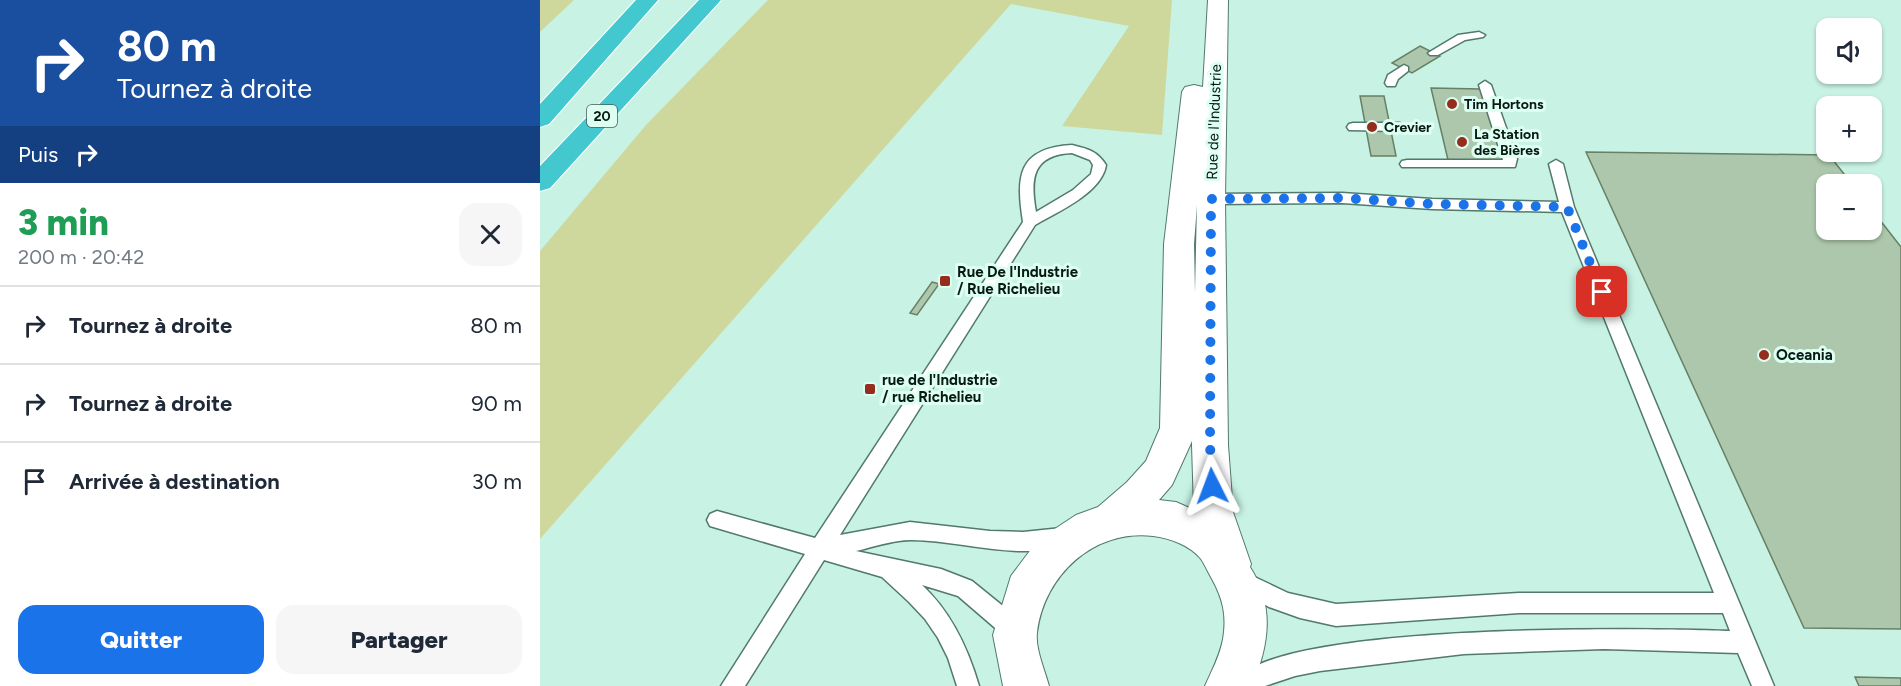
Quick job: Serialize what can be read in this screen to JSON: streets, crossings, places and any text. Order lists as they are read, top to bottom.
{
  "streets": {
    "highway": ["20"],
    "street": ["Rue de l'Industrie"]
  },
  "places": {
    "other": [
      "Tim Hortons",
      "Crevier",
      "La Station des Bières",
      "Oceania"
    ],
    "transit": ["Rue De l'Industrie / Rue Richelieu", "rue de l'Industrie / rue Richelieu"]
  },
  "page": {
    "turn": ["80 m", "Tournez à droite"],
    "map_buttons": ["+", "−"],
    "then": "Puis",
    "heading": ["3 min", "200 m · 20:42"],
    "list": [
      {
        "name": "Tournez à droite",
        "value": "80 m"
      },
      {
        "name": "Tournez à droite",
        "value": "90 m"
      },
      {
        "name": "Arrivée à destination",
        "value": "30 m"
      }
    ],
    "buttons": ["Quitter", "Partager"]
  }
}
